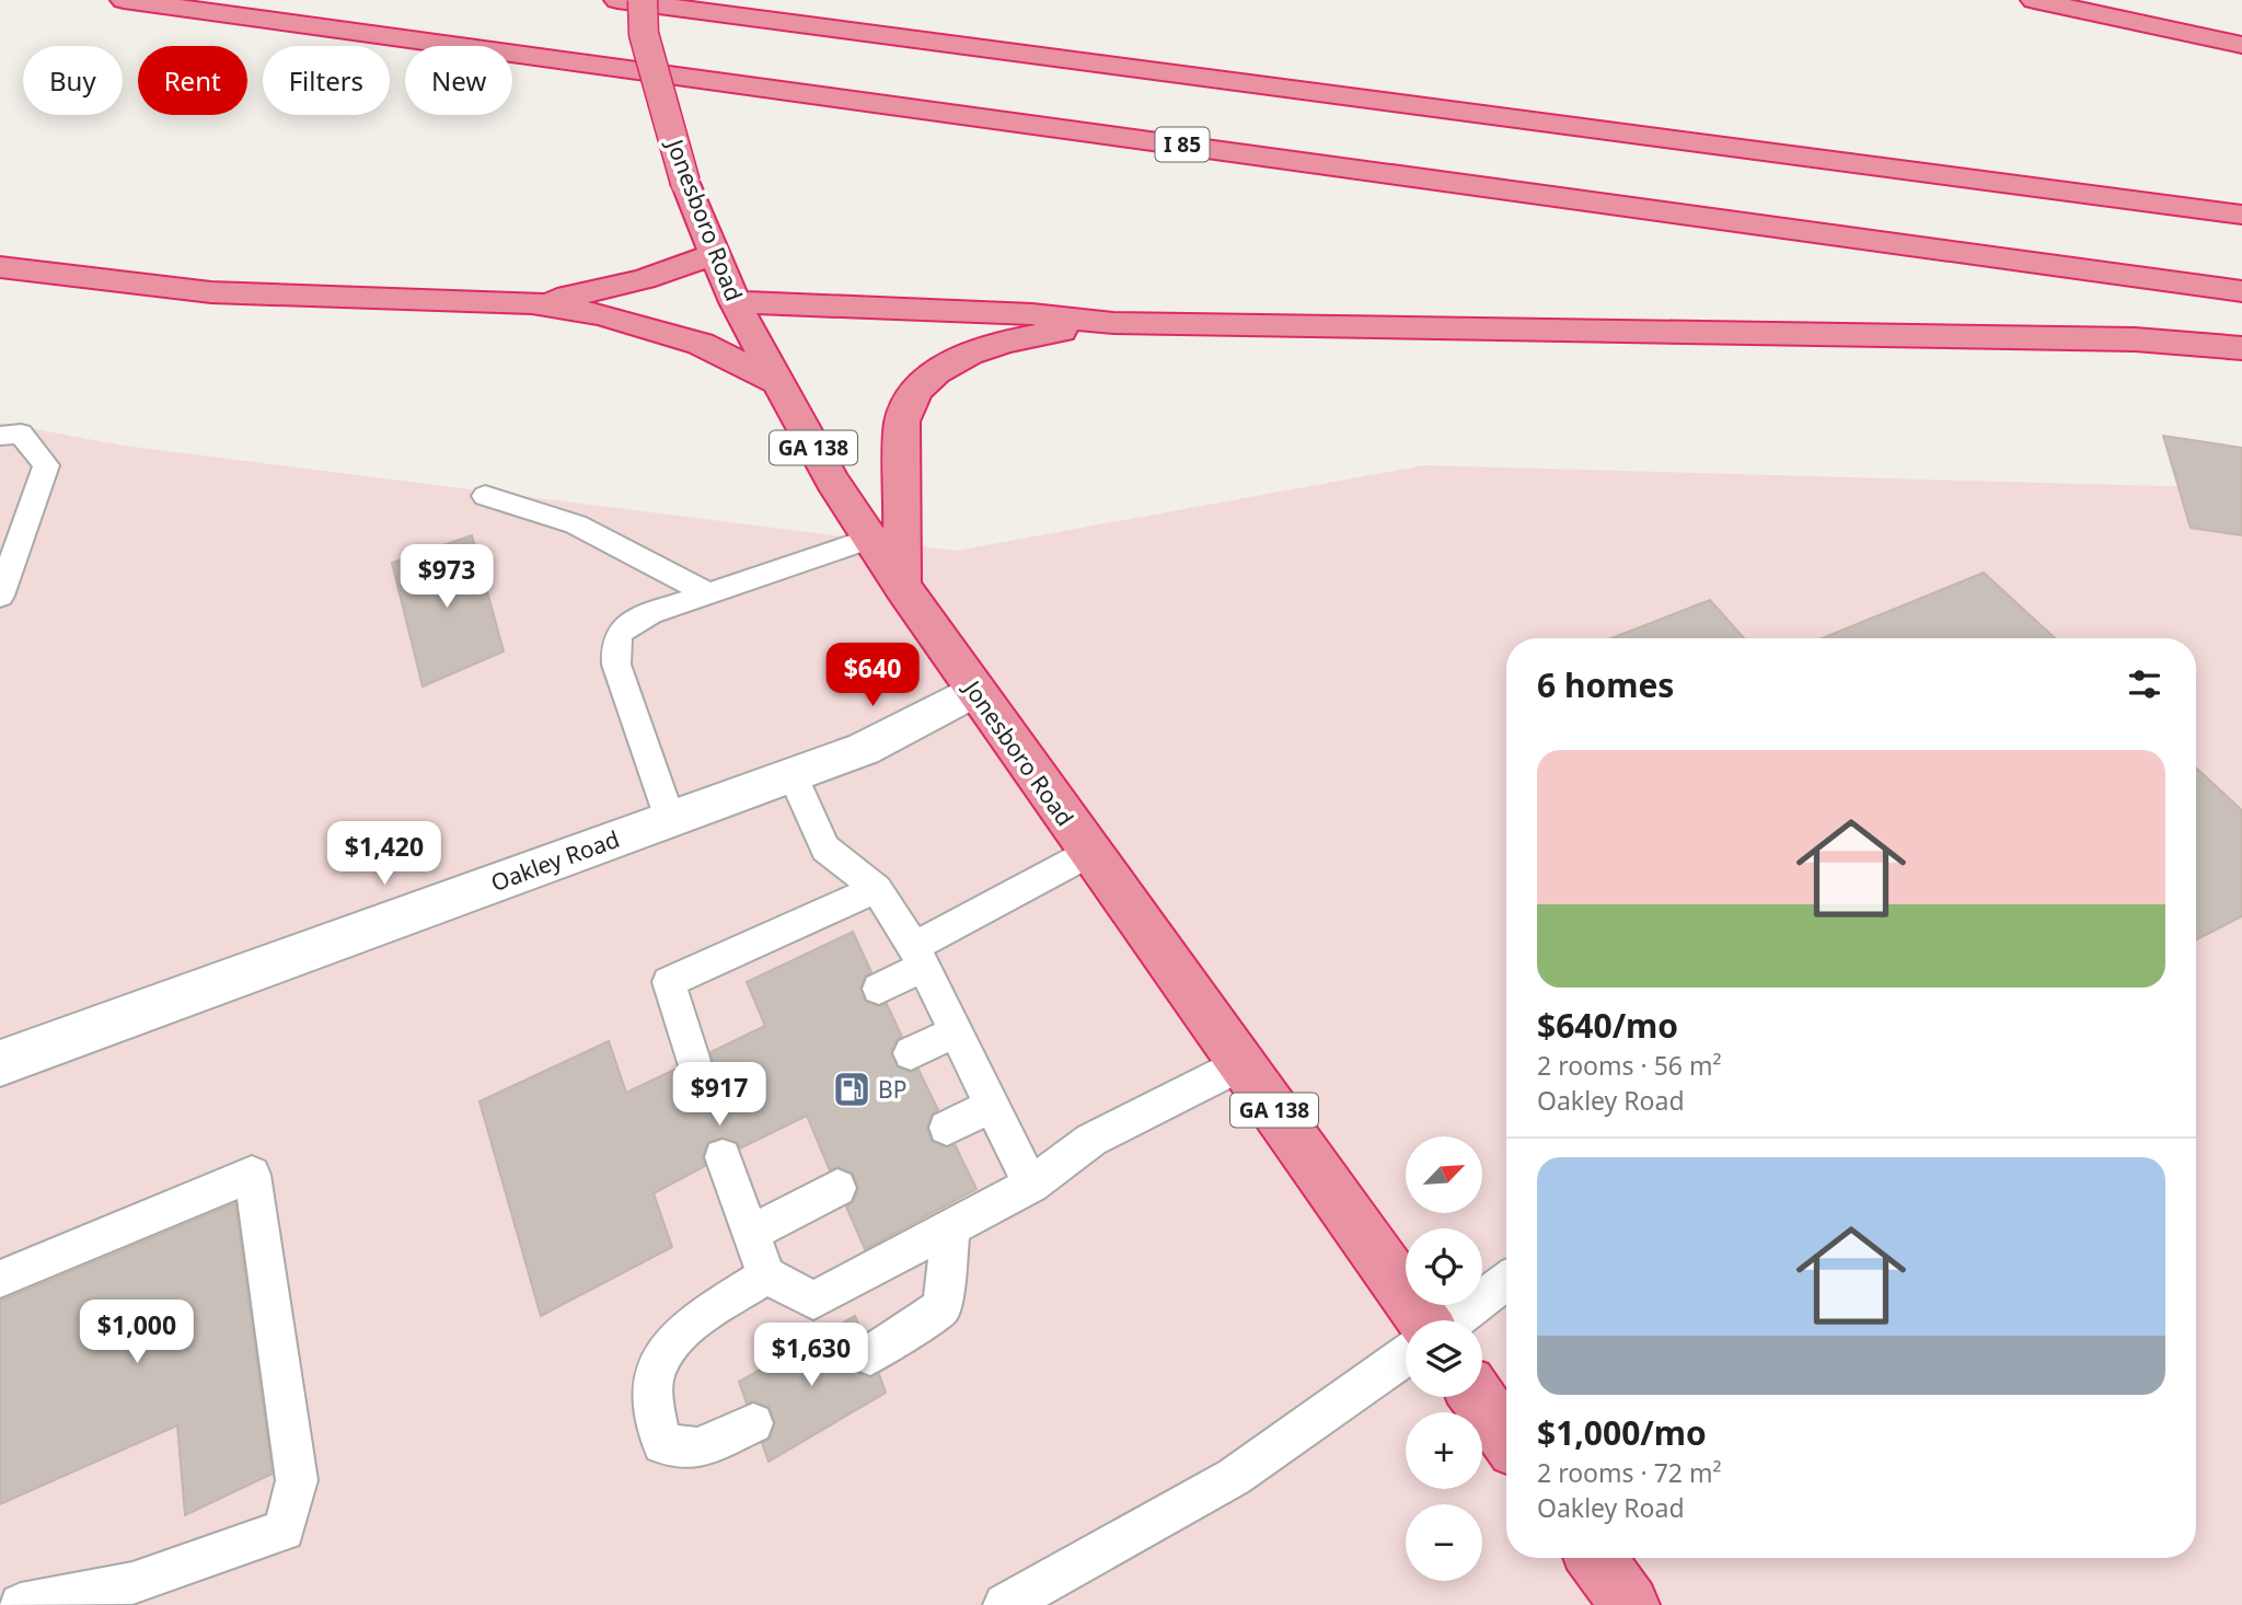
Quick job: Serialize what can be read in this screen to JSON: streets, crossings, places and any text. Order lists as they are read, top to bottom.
{
  "streets": {
    "highway": ["I 85", "Jonesboro Road", "GA 138"],
    "street": ["Oakley Road"]
  },
  "crossings": [
    ["Jonesboro Road", "Oakley Road"]
  ],
  "places": {
    "fuel station": ["BP"]
  },
  "north": "top right",
  "page": {
    "chip": [
      "Buy",
      "Rent",
      "Filters",
      "New"
    ],
    "price": [
      "$973",
      "$640",
      "$1,420",
      "$917",
      "$1,000",
      "$1,630"
    ],
    "heading": "6 homes",
    "list": [
      {
        "name": "$640/mo",
        "note": "2 rooms · 56 m² · Oakley Road"
      },
      {
        "name": "$1,000/mo",
        "note": "2 rooms · 72 m² · Oakley Road"
      }
    ],
    "map_buttons": ["+", "−"]
  }
}
